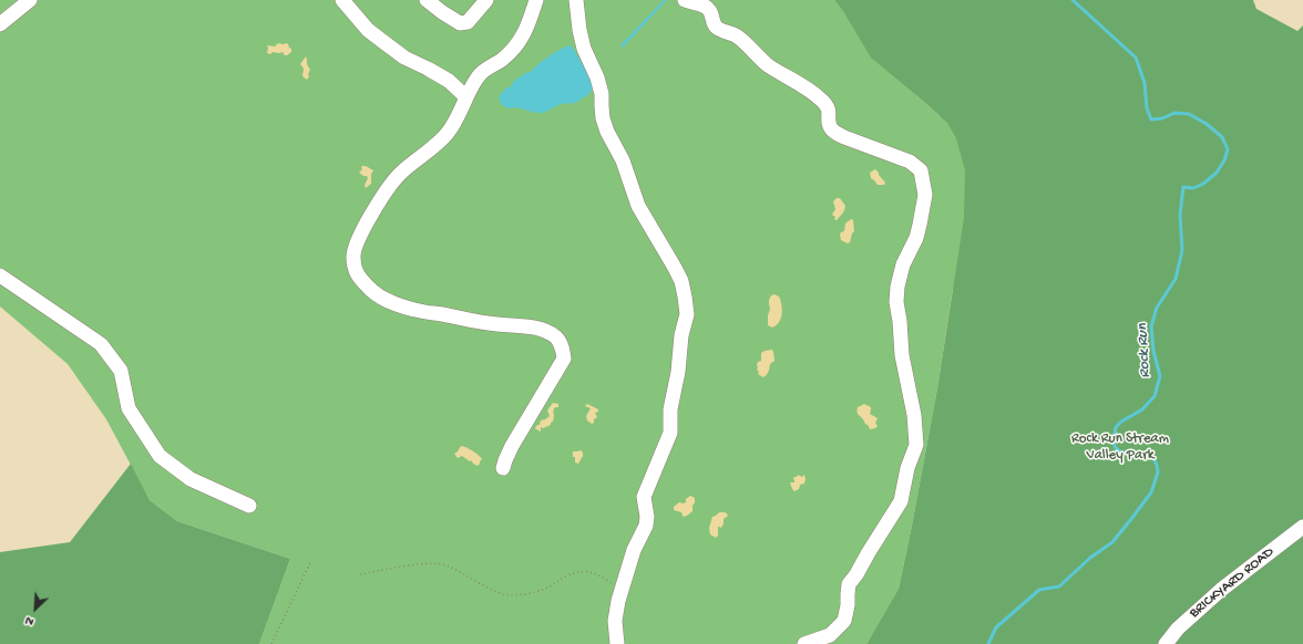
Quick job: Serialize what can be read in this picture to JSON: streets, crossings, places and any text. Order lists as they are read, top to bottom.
{
  "streets": {
    "street": ["BRICKYARD ROAD"]
  },
  "water": ["Rock Run"],
  "parks": ["Rock Run Stream Valley Park"],
  "north": "bottom left"
}
